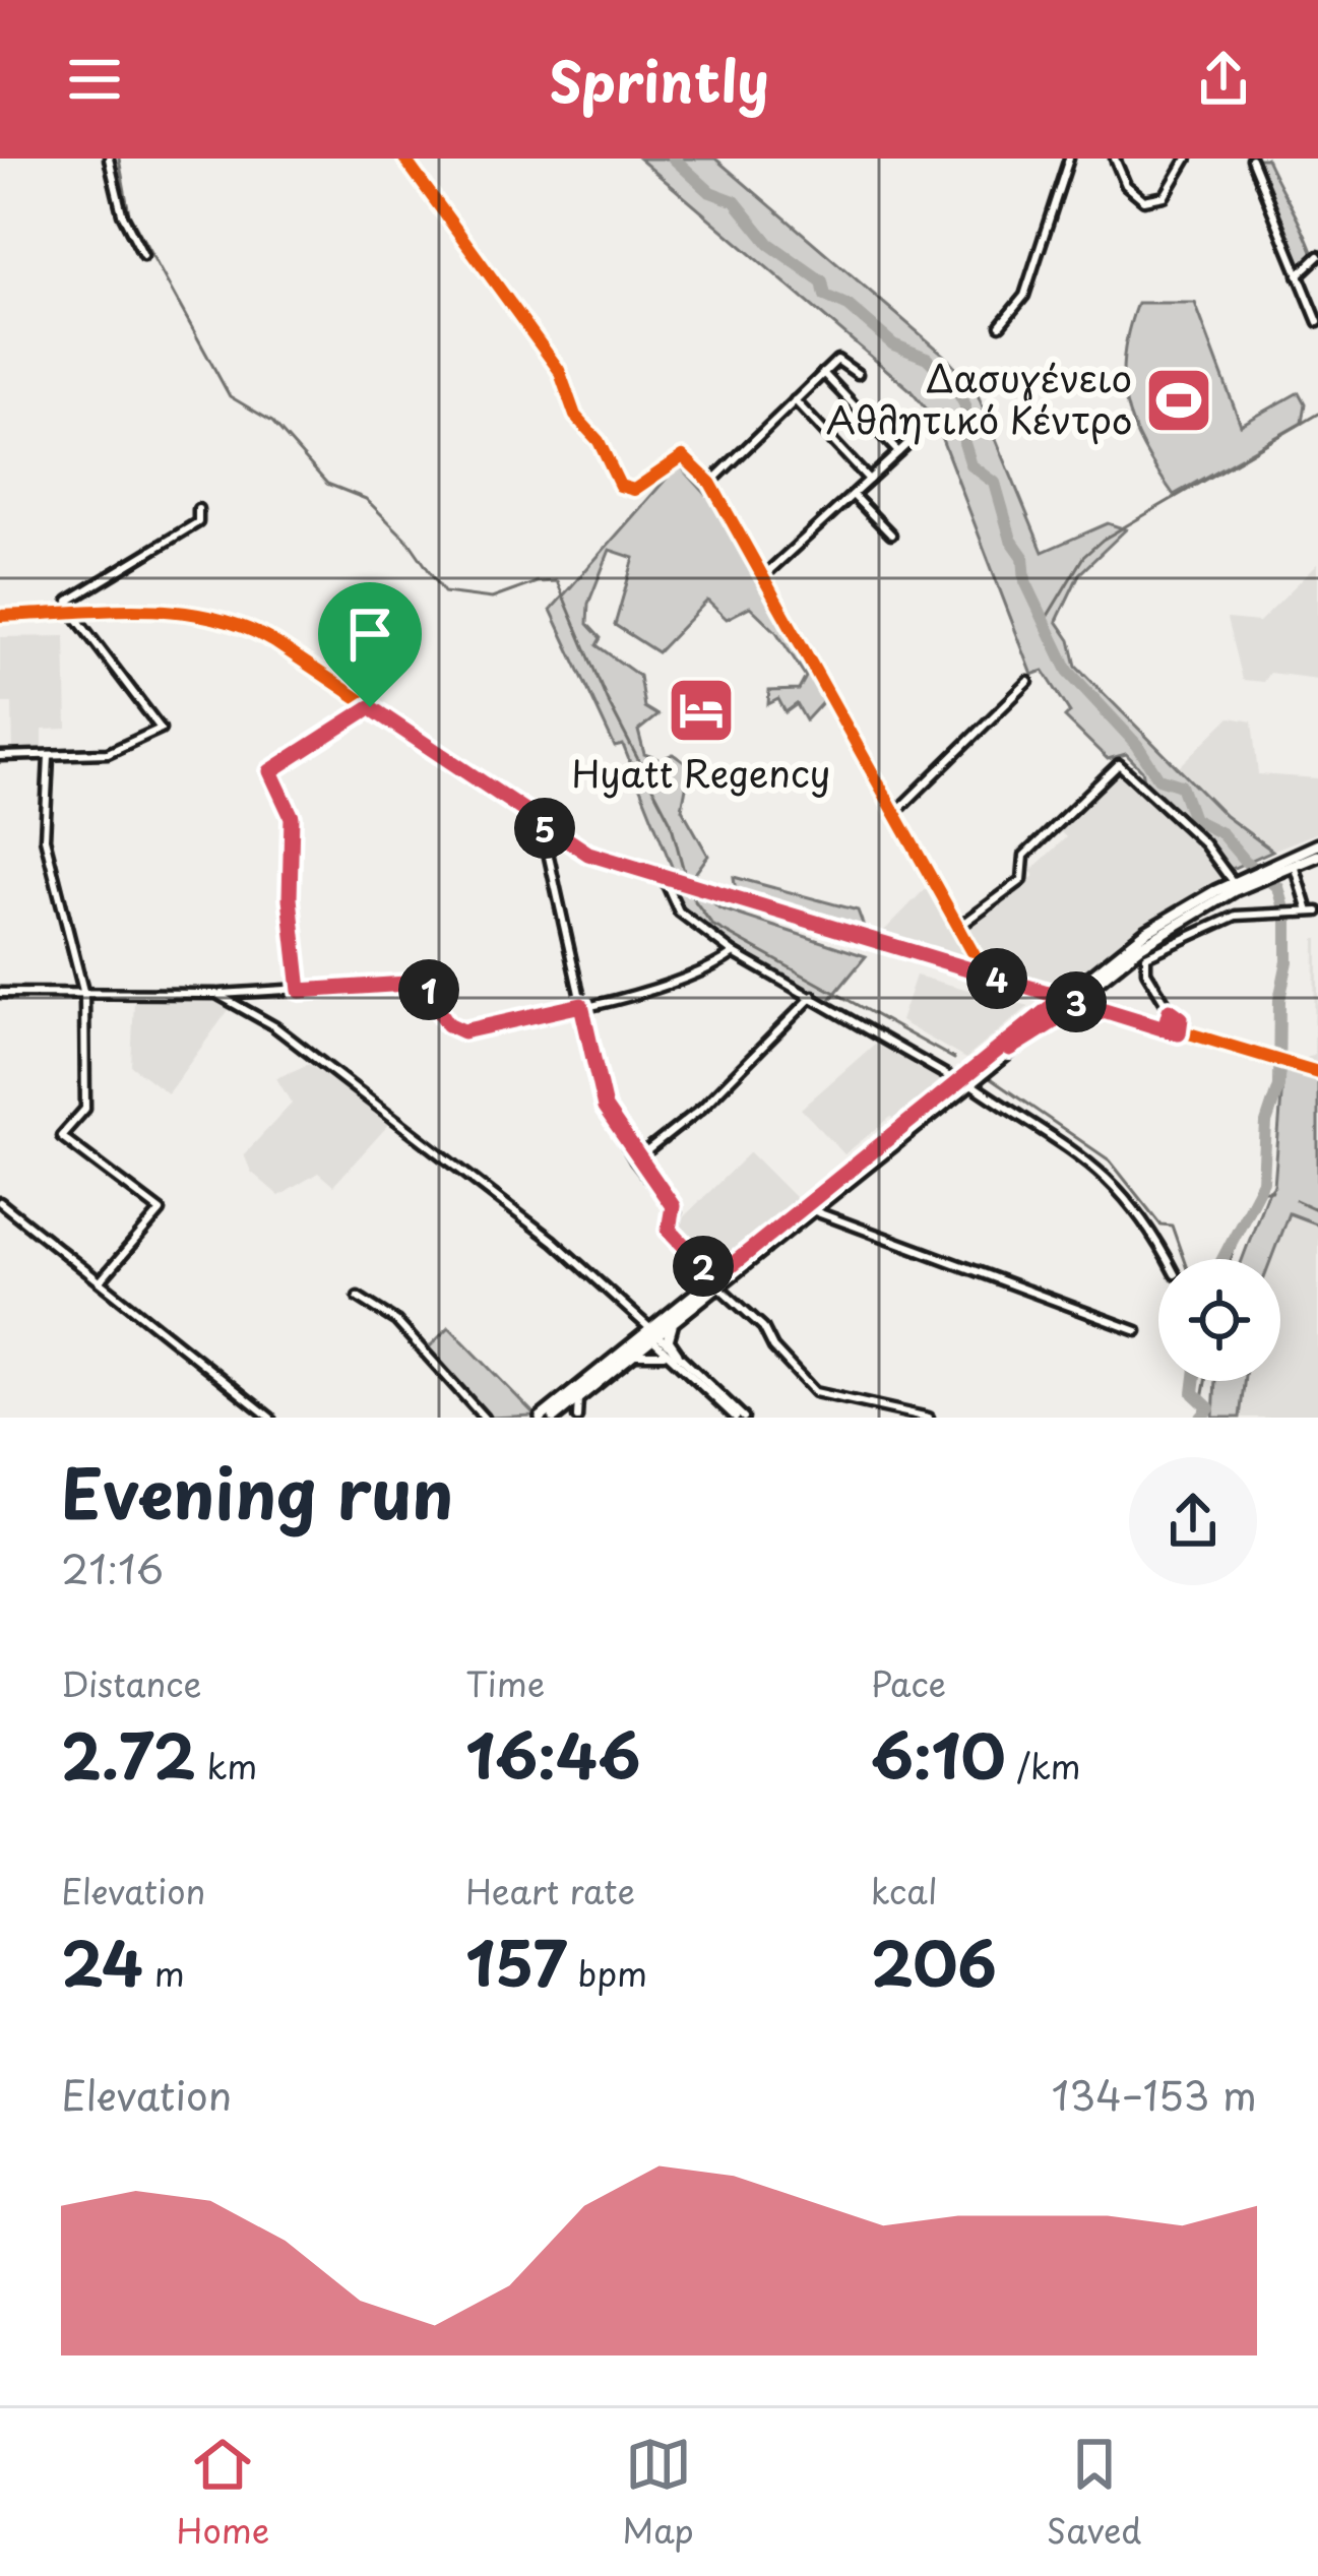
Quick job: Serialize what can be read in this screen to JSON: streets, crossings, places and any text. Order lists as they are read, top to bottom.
{
  "places": {
    "sports": ["Δασυγένειο Αθλητικό Κέντρο"],
    "hotel": ["Hyatt Regency"]
  },
  "page": {
    "header": "Sprintly",
    "pins": [
      "5",
      "4",
      "1",
      "3",
      "2"
    ],
    "heading": ["Evening run", "21:16"],
    "stats": [
      ["Distance", "2.72 km"],
      ["Time", "16:46"],
      ["Pace", "6:10 /km"],
      ["Elevation", "24 m"],
      ["Heart rate", "157 bpm"],
      ["kcal", "206"]
    ],
    "chart": ["Elevation", "134–153 m"],
    "tabs": ["Home", "Map", "Saved"]
  }
}
